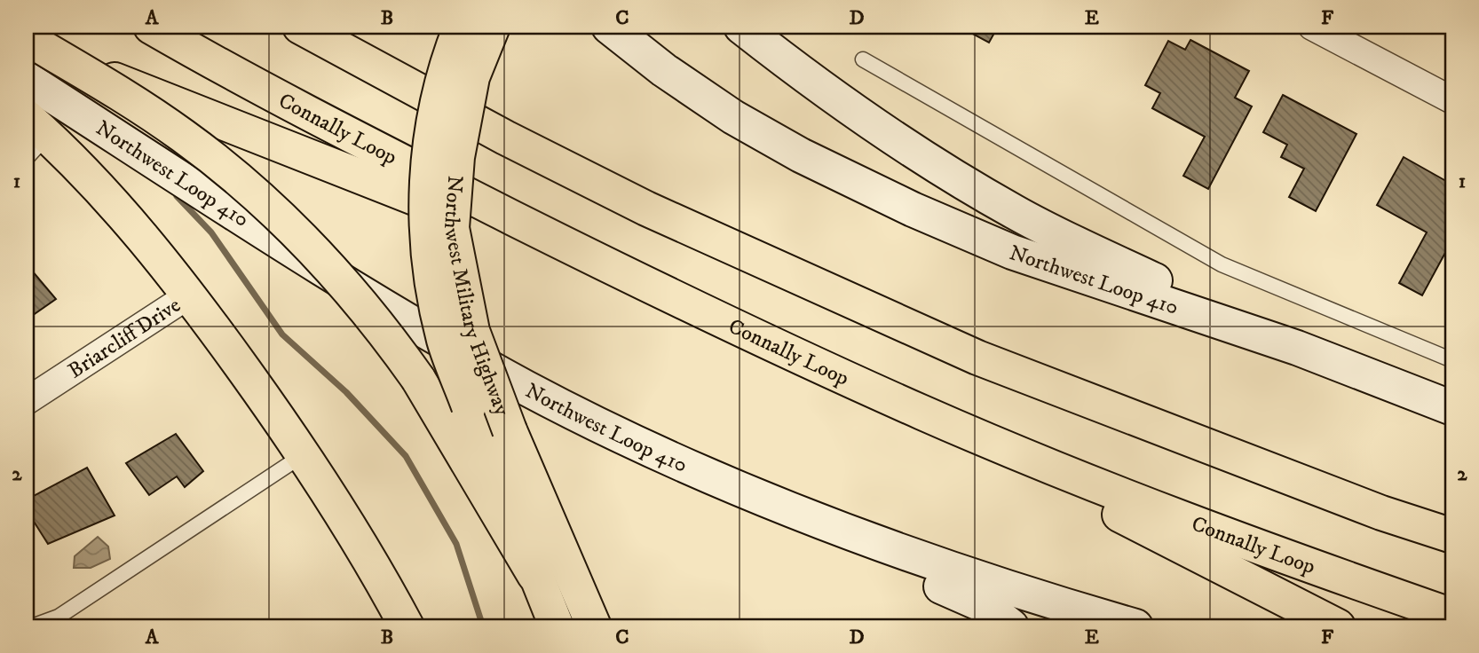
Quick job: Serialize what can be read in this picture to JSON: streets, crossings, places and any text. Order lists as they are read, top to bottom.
{
  "streets": {
    "main road": ["Connally Loop", "Northwest Loop 410", "Northwest Military Highway"],
    "street": ["Briarcliff Drive"]
  },
  "grid": {
    "columns": [
      "A",
      "B",
      "C",
      "D",
      "E",
      "F"
    ],
    "rows": ["1", "2"]
  }
}
